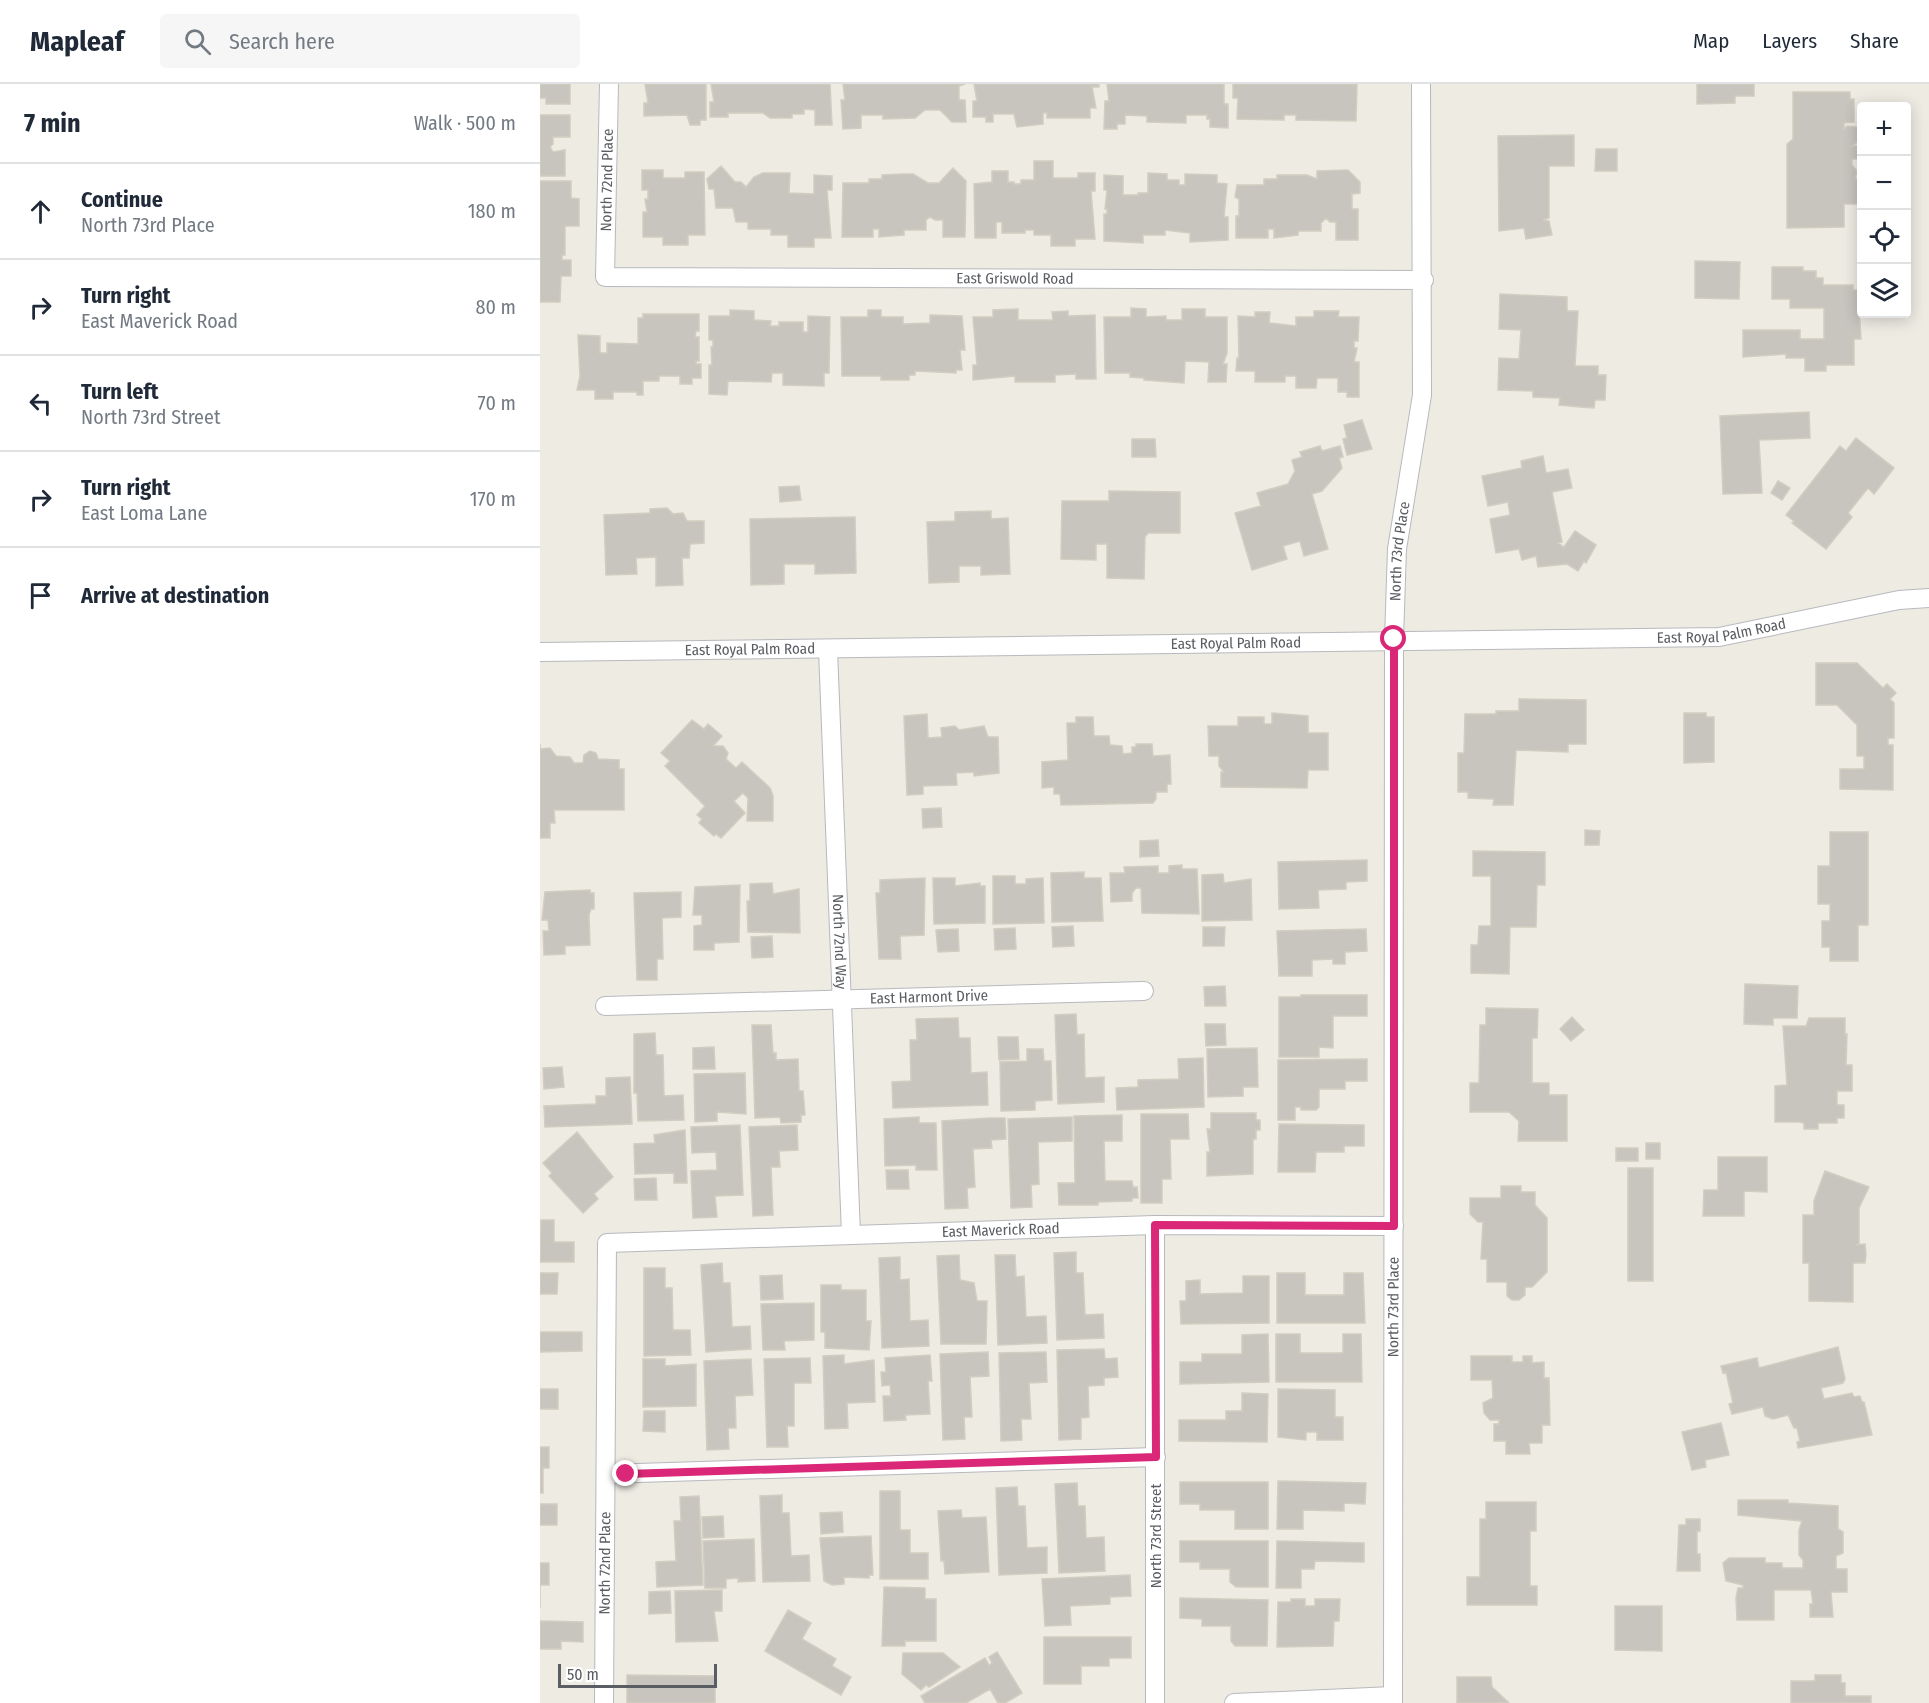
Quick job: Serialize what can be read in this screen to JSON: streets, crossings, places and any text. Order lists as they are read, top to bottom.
{
  "streets": {
    "street": [
      "North 72nd Place",
      "East Griswold Road",
      "North 73rd Place",
      "East Royal Palm Road",
      "North 72nd Way",
      "East Harmont Drive",
      "East Maverick Road",
      "North 73rd Street"
    ]
  },
  "crossings": [
    ["North 72nd Place", "East Griswold Road"],
    ["North 72nd Place", "East Maverick Road"],
    ["East Griswold Road", "North 73rd Place"],
    ["North 73rd Place", "East Royal Palm Road"],
    ["North 73rd Place", "East Maverick Road"],
    ["East Royal Palm Road", "North 72nd Way"],
    ["North 72nd Way", "East Harmont Drive"],
    ["North 72nd Way", "East Maverick Road"],
    ["East Maverick Road", "North 73rd Street"]
  ],
  "scale_bar": "50 m",
  "page": {
    "header": "Mapleaf",
    "search": "Search here",
    "nav": ["Map", "Layers", "Share"],
    "heading": ["7 min", "Walk · 500 m"],
    "map_buttons": ["+", "−"],
    "list": [
      ["Continue", "North 73rd Place", "180 m"],
      ["Turn right", "East Maverick Road", "80 m"],
      ["Turn left", "North 73rd Street", "70 m"],
      ["Turn right", "East Loma Lane", "170 m"],
      "Arrive at destination"
    ],
    "scale": "50 m"
  }
}
